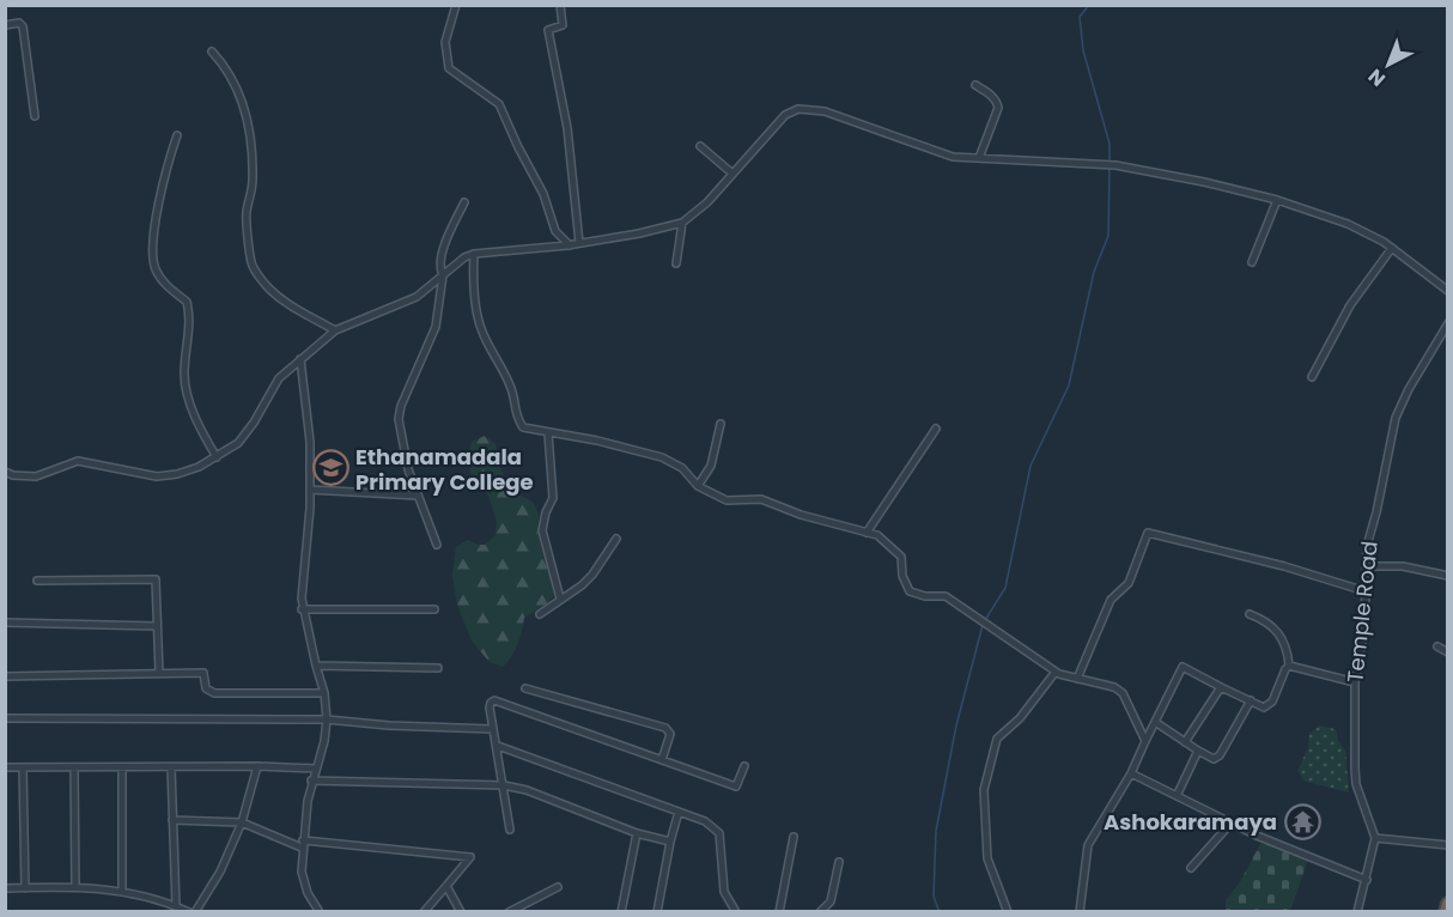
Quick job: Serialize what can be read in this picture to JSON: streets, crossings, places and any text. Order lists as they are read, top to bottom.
{
  "streets": {
    "street": ["Temple Road"]
  },
  "places": {
    "school or university": ["Ethanamadala Primary College"],
    "temple": ["Ashokaramaya"]
  },
  "north": "bottom left"
}
